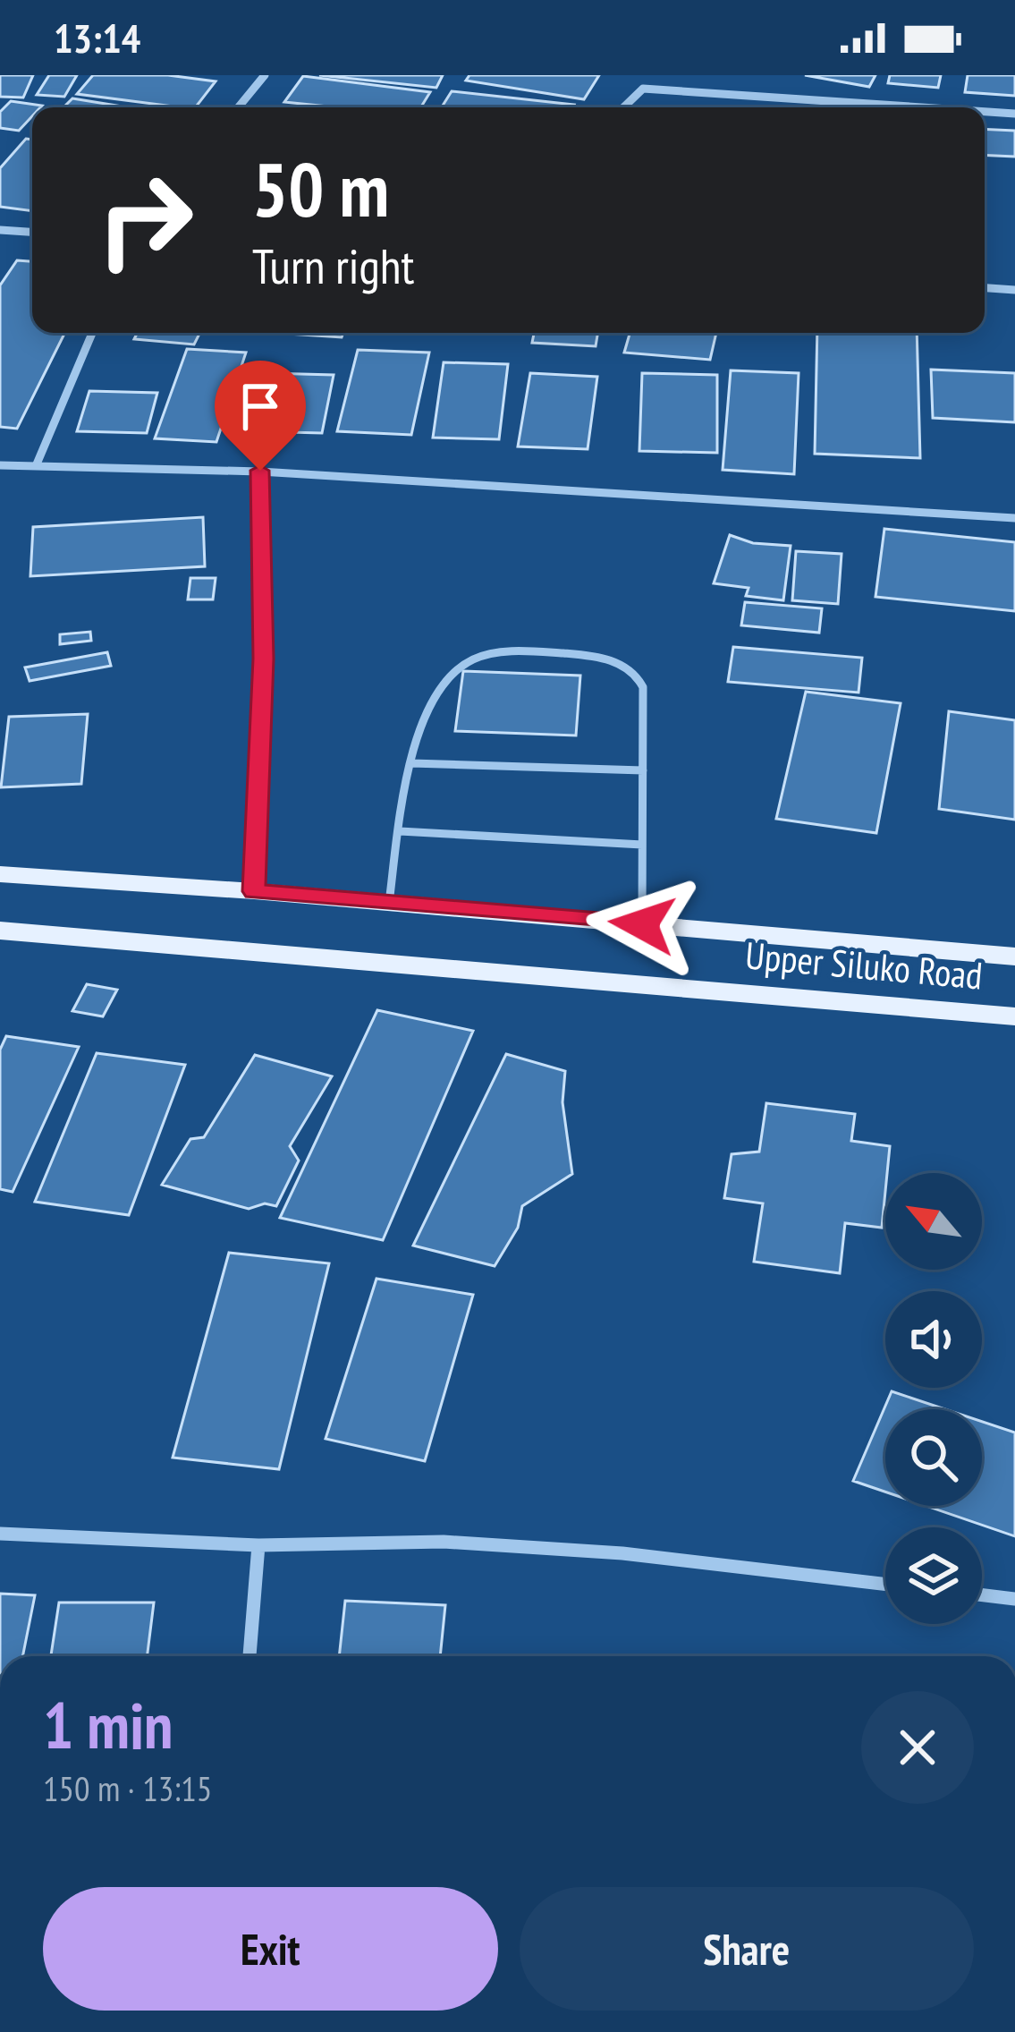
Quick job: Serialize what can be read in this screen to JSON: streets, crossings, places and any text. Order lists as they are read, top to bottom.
{
  "streets": {
    "main road": ["Upper Siluko Road"]
  },
  "north": "top left",
  "page": {
    "status": "13:14",
    "turn": ["50 m", "Turn right"],
    "heading": ["1 min", "150 m · 13:15"],
    "buttons": ["Exit", "Share"]
  }
}
